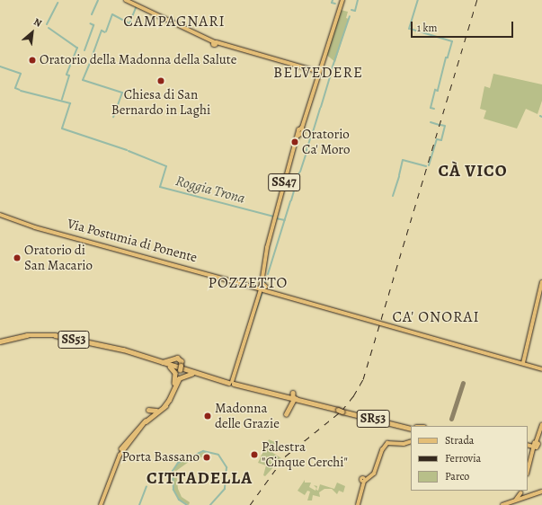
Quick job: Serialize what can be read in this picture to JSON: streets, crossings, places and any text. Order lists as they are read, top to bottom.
{
  "streets": {
    "highway": ["SS53", "SR53"],
    "main road": ["SS47", "Via Postumia di Ponente"]
  },
  "crossings": [
    ["SS47", "Via Postumia di Ponente"],
    ["SS47", "SS53"],
    ["SS47", "SR53"],
    ["SS53", "SR53"]
  ],
  "districts": [
    "CAMPAGNARI",
    "BELVEDERE",
    "CÀ VICO",
    "POZZETTO",
    "CA' ONORAI",
    "CITTADELLA"
  ],
  "water": ["Roggia Trona"],
  "places": [
    "Oratorio della Madonna della Salute",
    "Chiesa di San Bernardo in Laghi",
    "Oratorio Ca' Moro",
    "Oratorio di San Macario",
    "Madonna delle Grazie",
    "Palestra \"Cinque Cerchi\"",
    "Porta Bassano"
  ],
  "legend": ["Strada", "Ferrovia", "Parco"],
  "scale_bar": "1 km",
  "north": "top right"
}
